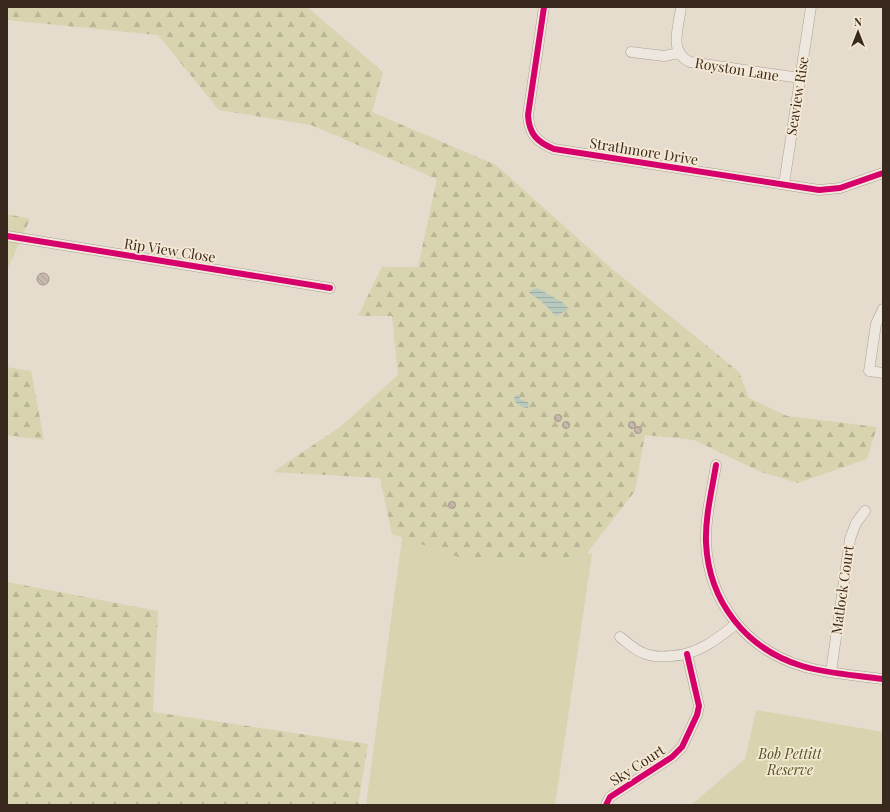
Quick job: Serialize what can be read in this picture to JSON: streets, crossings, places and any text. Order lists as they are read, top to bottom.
{
  "streets": {
    "street": [
      "Royston Lane",
      "Seaview Rise",
      "Strathmore Drive",
      "Rip View Close",
      "Matlock Court",
      "Sky Court"
    ]
  },
  "crossings": [
    ["Royston Lane", "Seaview Rise"],
    ["Seaview Rise", "Strathmore Drive"]
  ],
  "parks": ["Bob Pettitt Reserve"],
  "north": "top"
}
